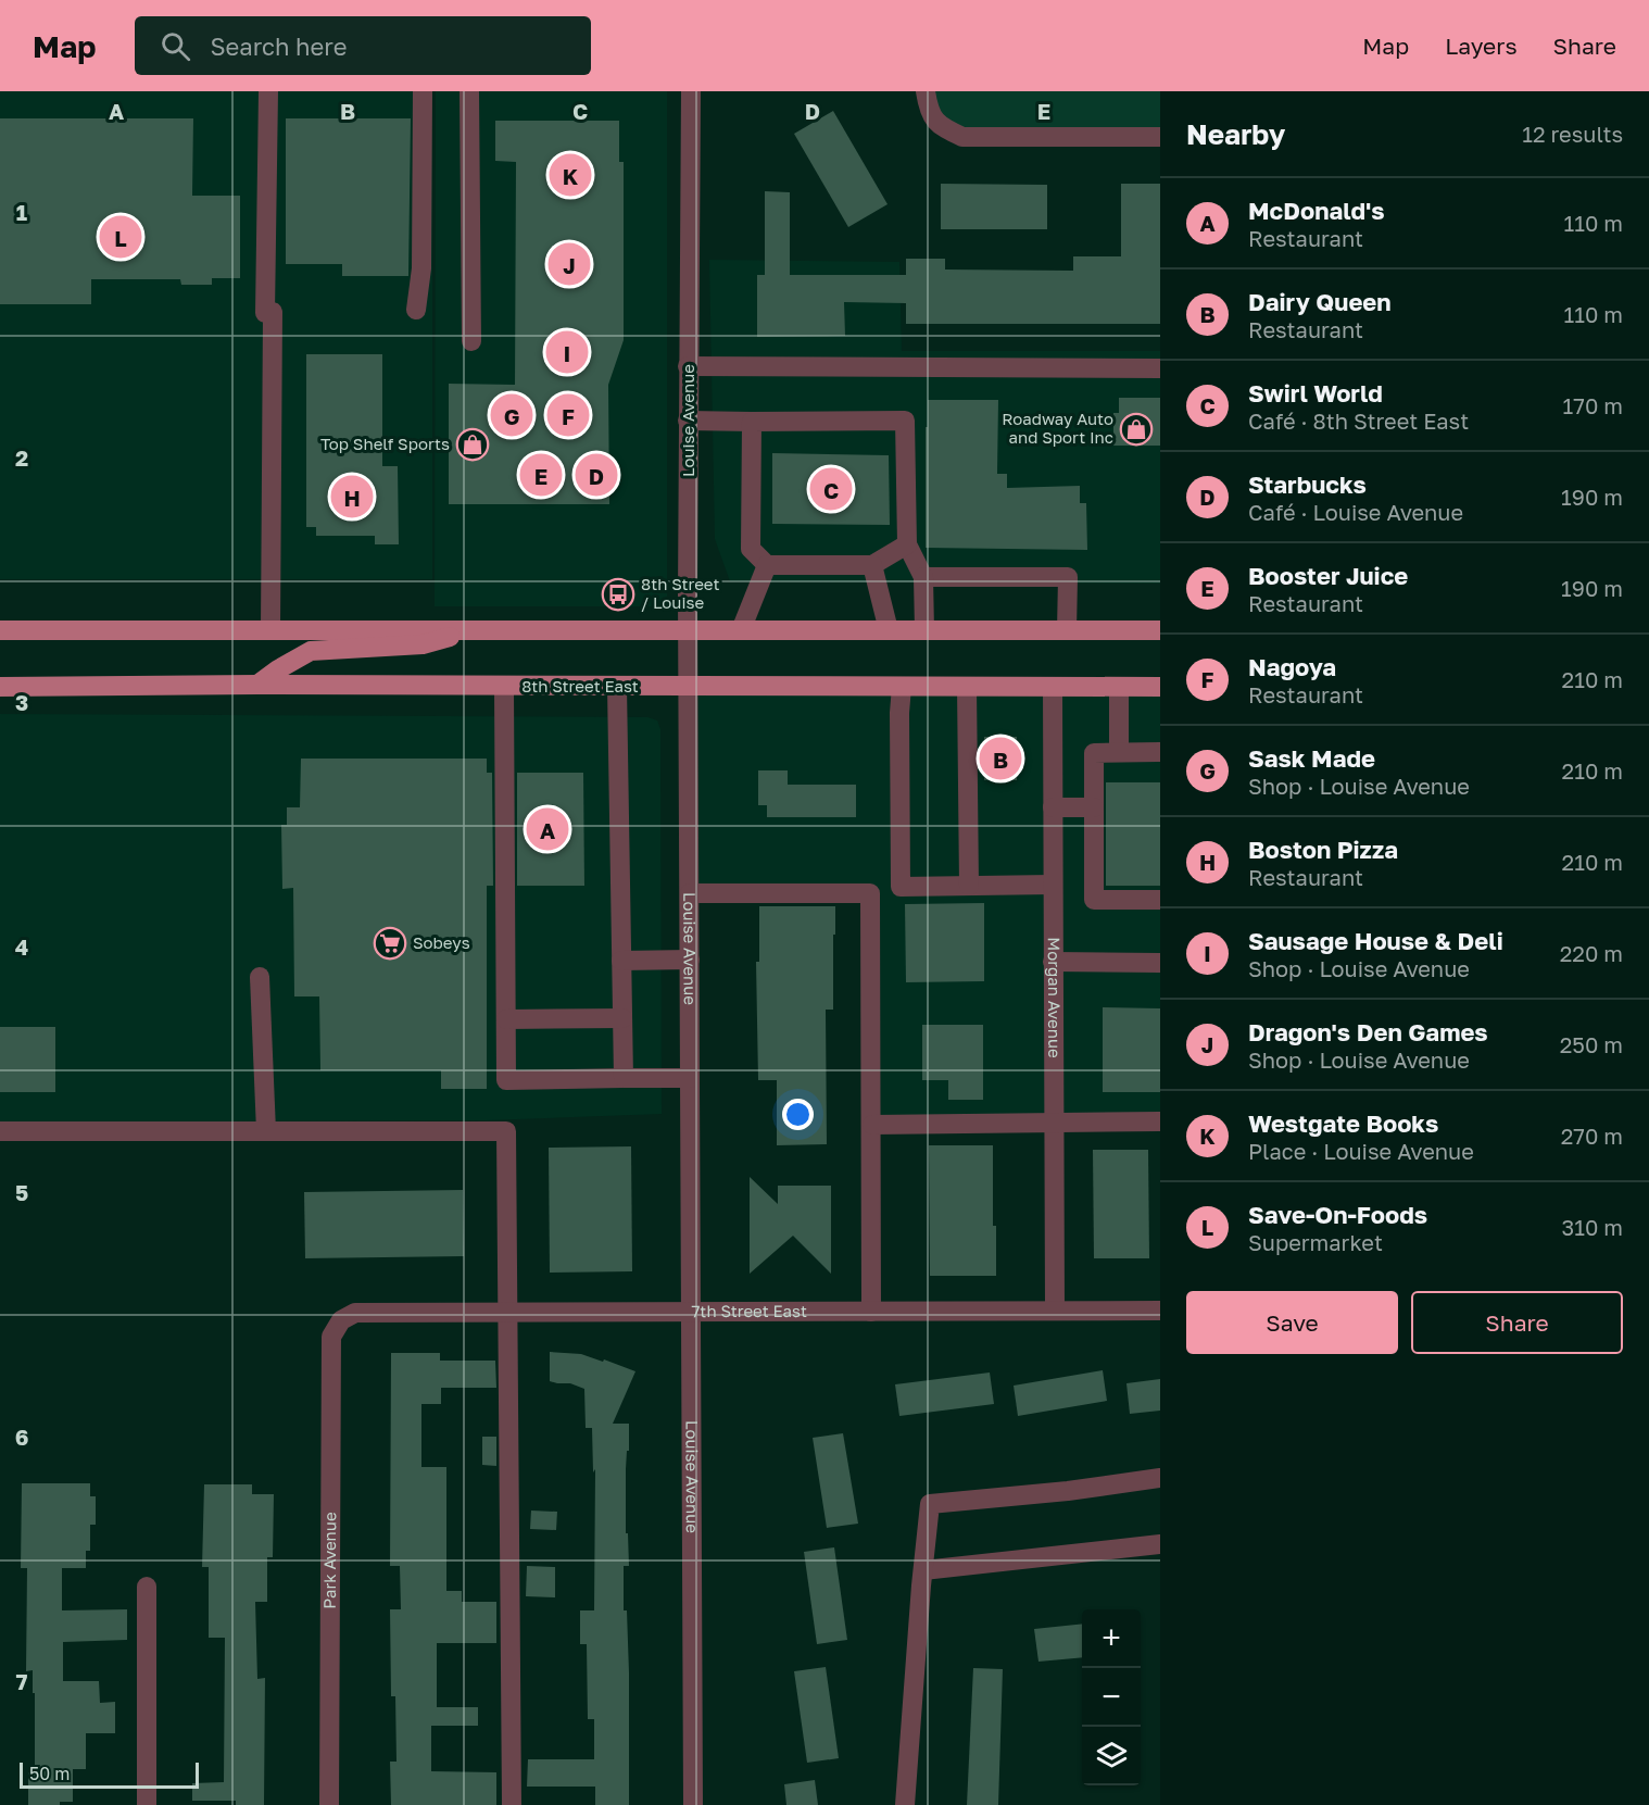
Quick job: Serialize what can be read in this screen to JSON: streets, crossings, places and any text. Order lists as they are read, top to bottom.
{
  "streets": {
    "main road": ["8th Street East"],
    "street": [
      "Louise Avenue",
      "Morgan Avenue",
      "7th Street East",
      "Park Avenue"
    ]
  },
  "crossings": [
    ["Louise Avenue", "8th Street East"],
    ["Louise Avenue", "7th Street East"],
    ["8th Street East", "Morgan Avenue"],
    ["Morgan Avenue", "7th Street East"],
    ["7th Street East", "Park Avenue"]
  ],
  "places": {
    "shop": ["Roadway Auto and Sport Inc", "Top Shelf Sports"],
    "bus stop": ["8th Street / Louise"],
    "supermarket": ["Sobeys"]
  },
  "scale_bar": "50 m",
  "page": {
    "header": "Map",
    "search": "Search here",
    "nav": ["Map", "Layers", "Share"],
    "heading": ["Nearby", "12 results"],
    "pins": [
      "K",
      "L",
      "J",
      "I",
      "F",
      "G",
      "D",
      "E",
      "C",
      "H",
      "B",
      "A"
    ],
    "list": [
      {
        "mark": "A",
        "name": "McDonald's",
        "note": "Restaurant",
        "value": "110 m"
      },
      {
        "mark": "B",
        "name": "Dairy Queen",
        "note": "Restaurant",
        "value": "110 m"
      },
      {
        "mark": "C",
        "name": "Swirl World",
        "note": "Café · 8th Street East",
        "value": "170 m"
      },
      {
        "mark": "D",
        "name": "Starbucks",
        "note": "Café · Louise Avenue",
        "value": "190 m"
      },
      {
        "mark": "E",
        "name": "Booster Juice",
        "note": "Restaurant",
        "value": "190 m"
      },
      {
        "mark": "F",
        "name": "Nagoya",
        "note": "Restaurant",
        "value": "210 m"
      },
      {
        "mark": "G",
        "name": "Sask Made",
        "note": "Shop · Louise Avenue",
        "value": "210 m"
      },
      {
        "mark": "H",
        "name": "Boston Pizza",
        "note": "Restaurant",
        "value": "210 m"
      },
      {
        "mark": "I",
        "name": "Sausage House & Deli",
        "note": "Shop · Louise Avenue",
        "value": "220 m"
      },
      {
        "mark": "J",
        "name": "Dragon's Den Games",
        "note": "Shop · Louise Avenue",
        "value": "250 m"
      },
      {
        "mark": "K",
        "name": "Westgate Books",
        "note": "Place · Louise Avenue",
        "value": "270 m"
      },
      {
        "mark": "L",
        "name": "Save-On-Foods",
        "note": "Supermarket",
        "value": "310 m"
      }
    ],
    "buttons": ["Save", "Share"],
    "map_buttons": ["+", "−"],
    "scale": "50 m"
  },
  "grid": {
    "columns": [
      "A",
      "B",
      "C",
      "D",
      "E"
    ],
    "rows": [
      "1",
      "2",
      "3",
      "4",
      "5",
      "6",
      "7"
    ]
  }
}
